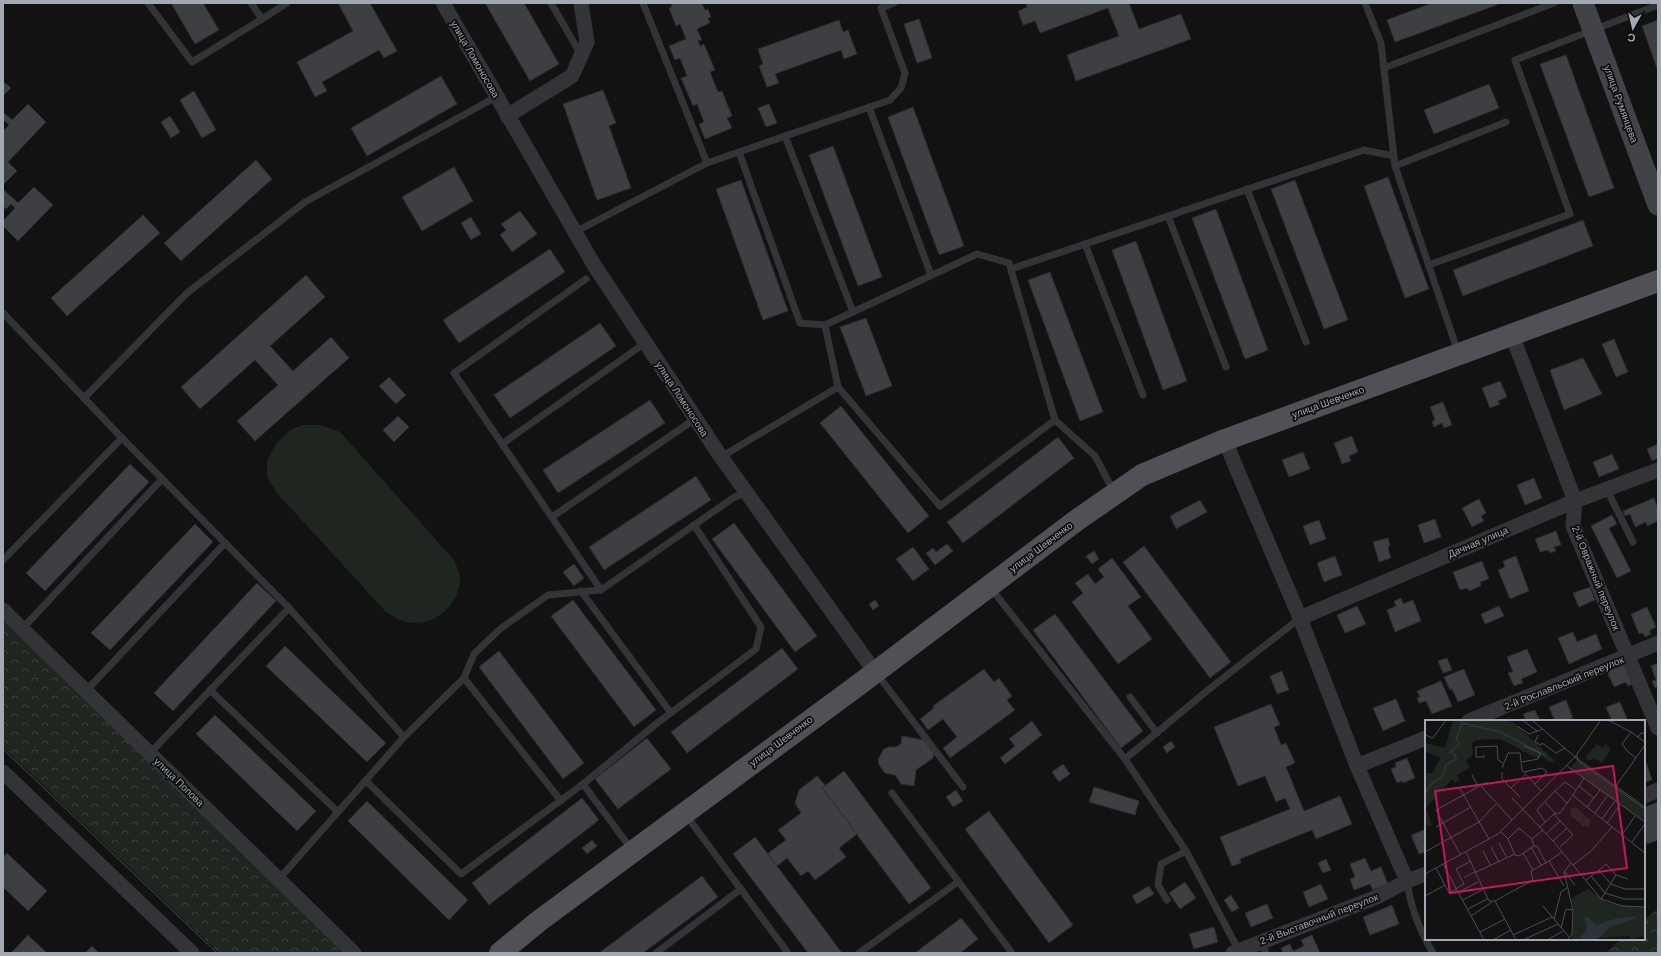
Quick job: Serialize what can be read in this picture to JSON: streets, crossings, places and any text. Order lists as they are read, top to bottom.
{
  "streets": {
    "main road": ["улица Румянцева", "улица Шевченко"],
    "street": [
      "улица Ломоносова",
      "Дачная улица",
      "2-й Овражный переулок",
      "2-й Рославльский переулок",
      "улица Попова",
      "2-й Выставочный переулок"
    ]
  },
  "crossings": [
    ["улица Ломоносова", "улица Шевченко"],
    ["улица Шевченко", "2-й Овражный переулок"],
    ["Дачная улица", "2-й Овражный переулок"],
    ["2-й Овражный переулок", "2-й Рославльский переулок"]
  ],
  "north": "bottom"
}
